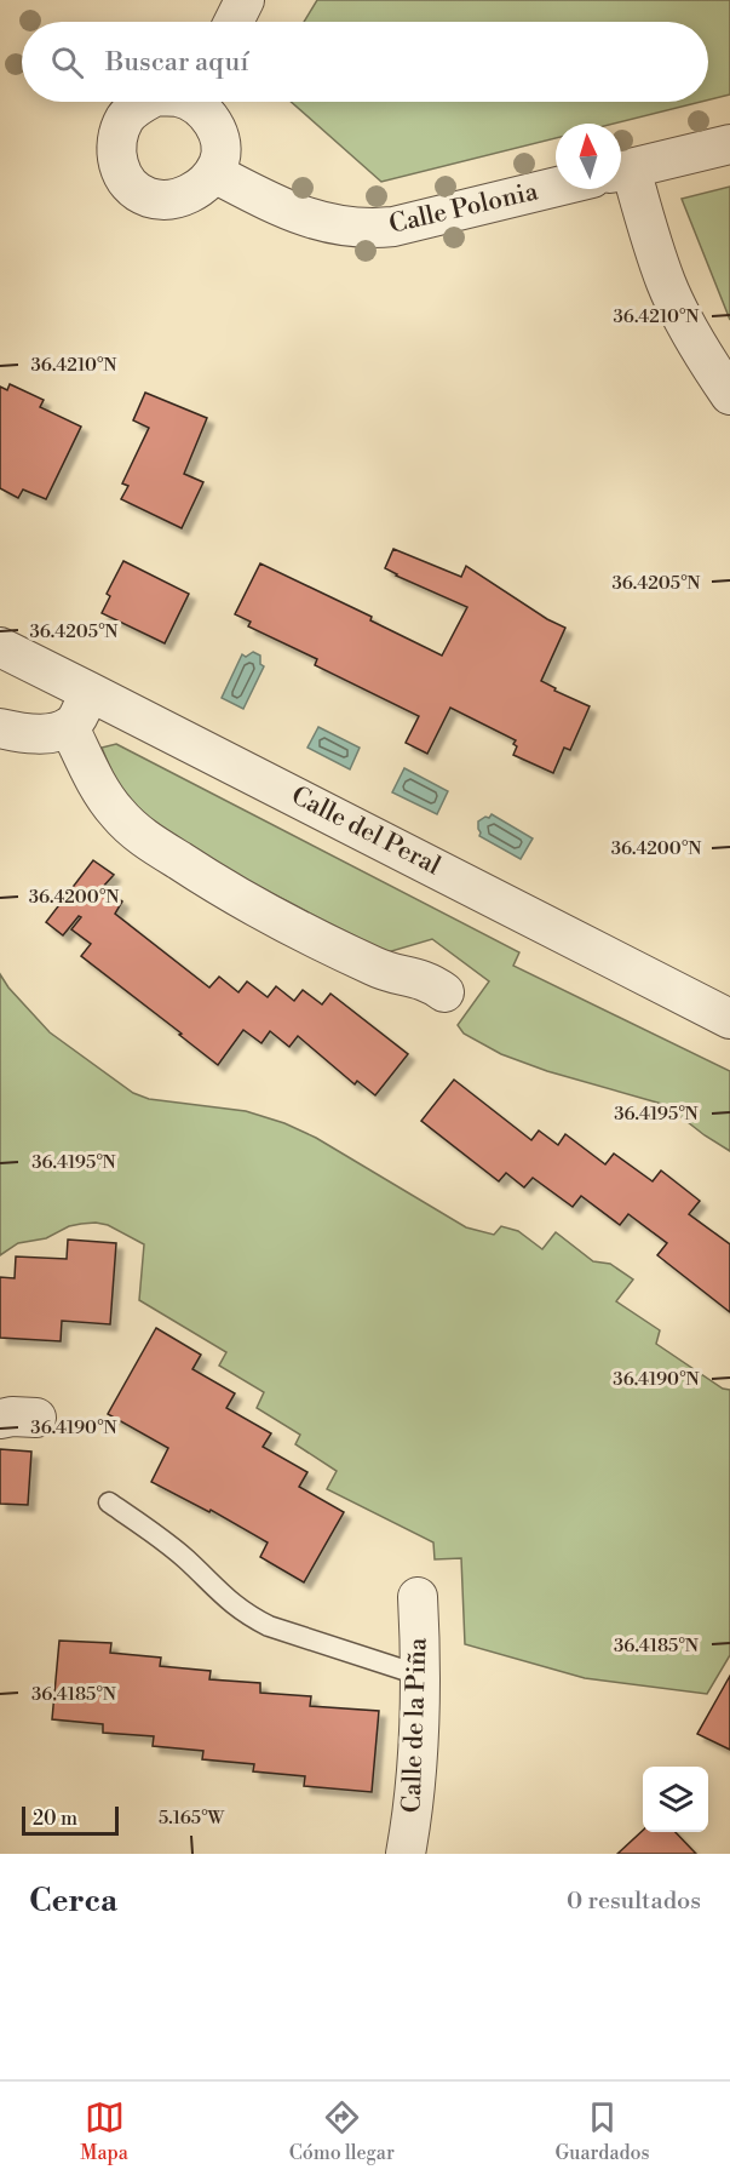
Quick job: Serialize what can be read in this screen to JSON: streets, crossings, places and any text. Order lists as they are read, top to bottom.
{
  "streets": {
    "street": ["Calle Polonia", "Calle del Peral", "Calle de la Piña"]
  },
  "scale_bar": "20 m",
  "north": "top",
  "page": {
    "search": "Buscar aquí",
    "scale": "20 m",
    "heading": ["Cerca", "0 resultados"],
    "nav": ["Mapa", "Cómo llegar", "Guardados"]
  },
  "coordinates": [
    "36.4210°N",
    "36.4205°N",
    "36.4200°N",
    "36.4195°N",
    "36.4190°N",
    "36.4185°N",
    "5.165°W"
  ]
}
